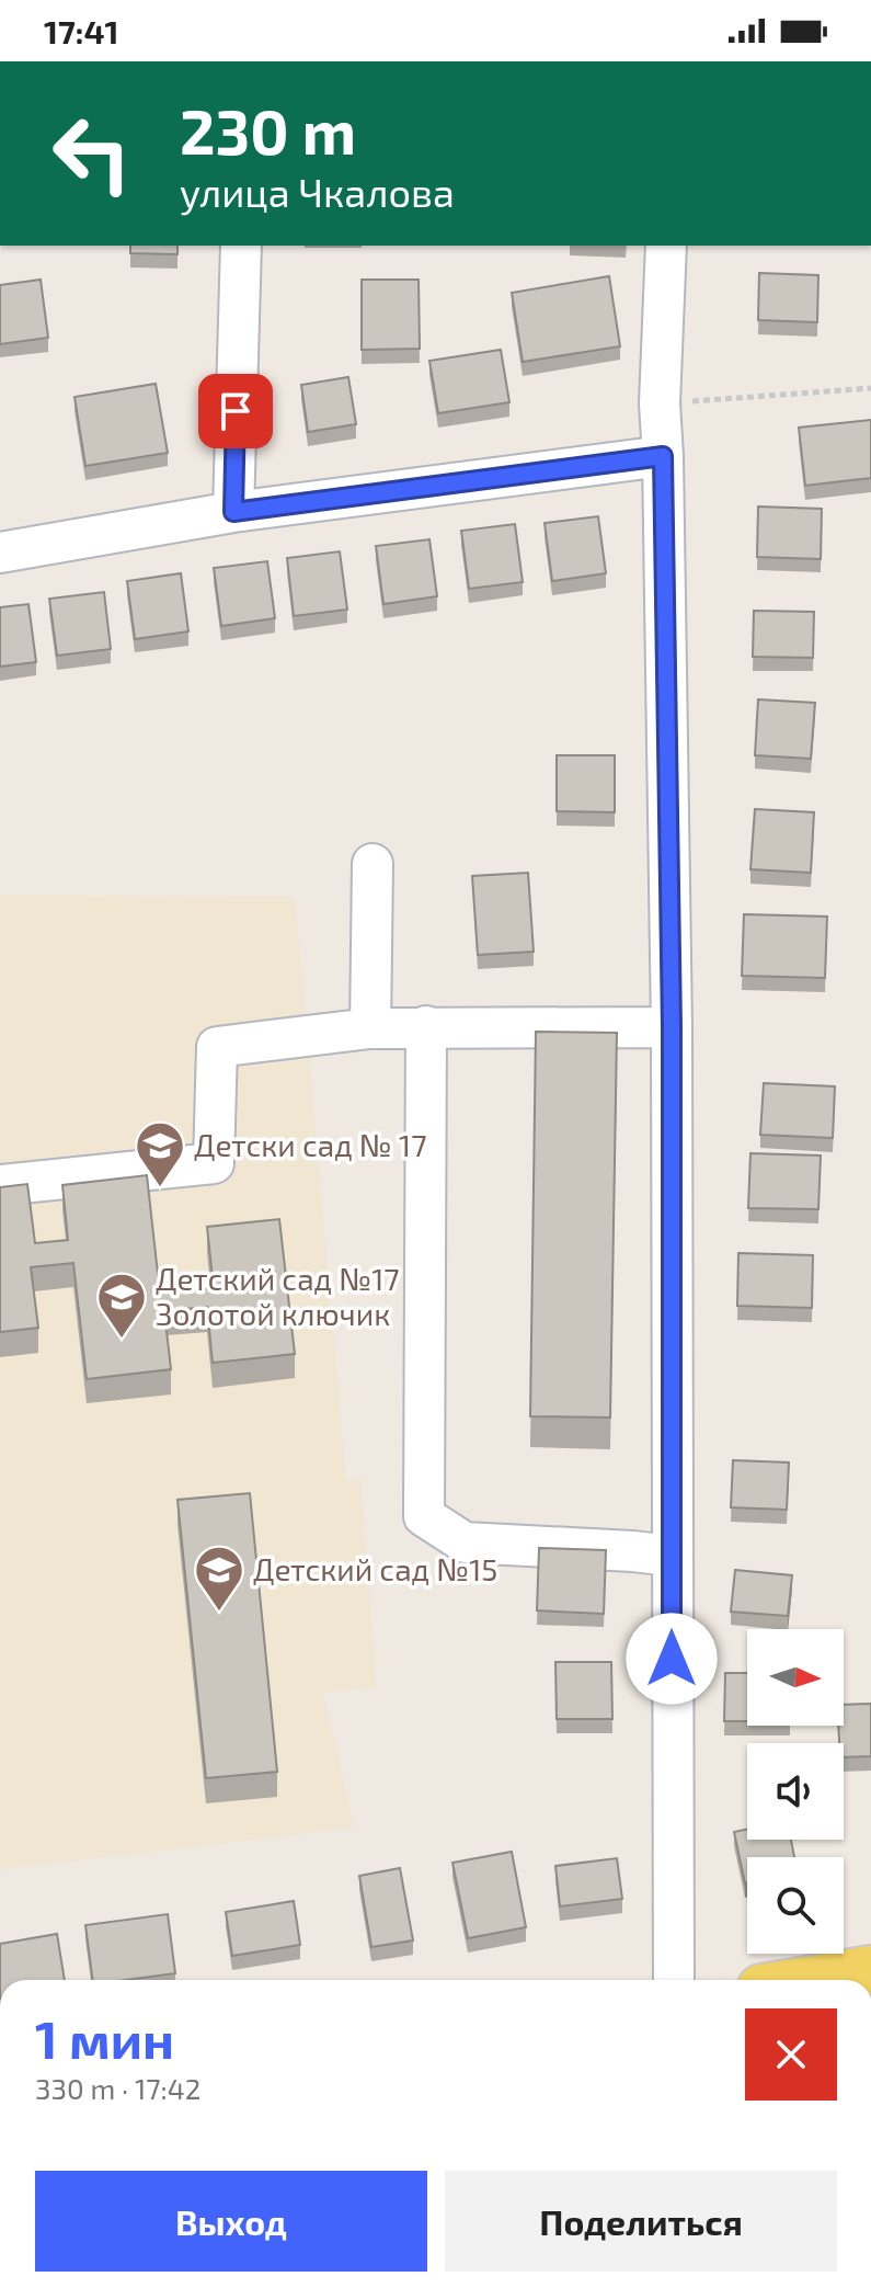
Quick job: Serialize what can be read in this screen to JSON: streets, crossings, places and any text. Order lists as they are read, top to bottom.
{
  "places": {
    "school or university": ["Детски сад № 17", "Детский сад №17 Золотой ключик", "Детский сад №15"]
  },
  "north": "right",
  "page": {
    "status": "17:41",
    "turn": ["230 m", "улица Чкалова"],
    "heading": ["1 мин", "330 m · 17:42"],
    "buttons": ["Выход", "Поделиться"]
  }
}
